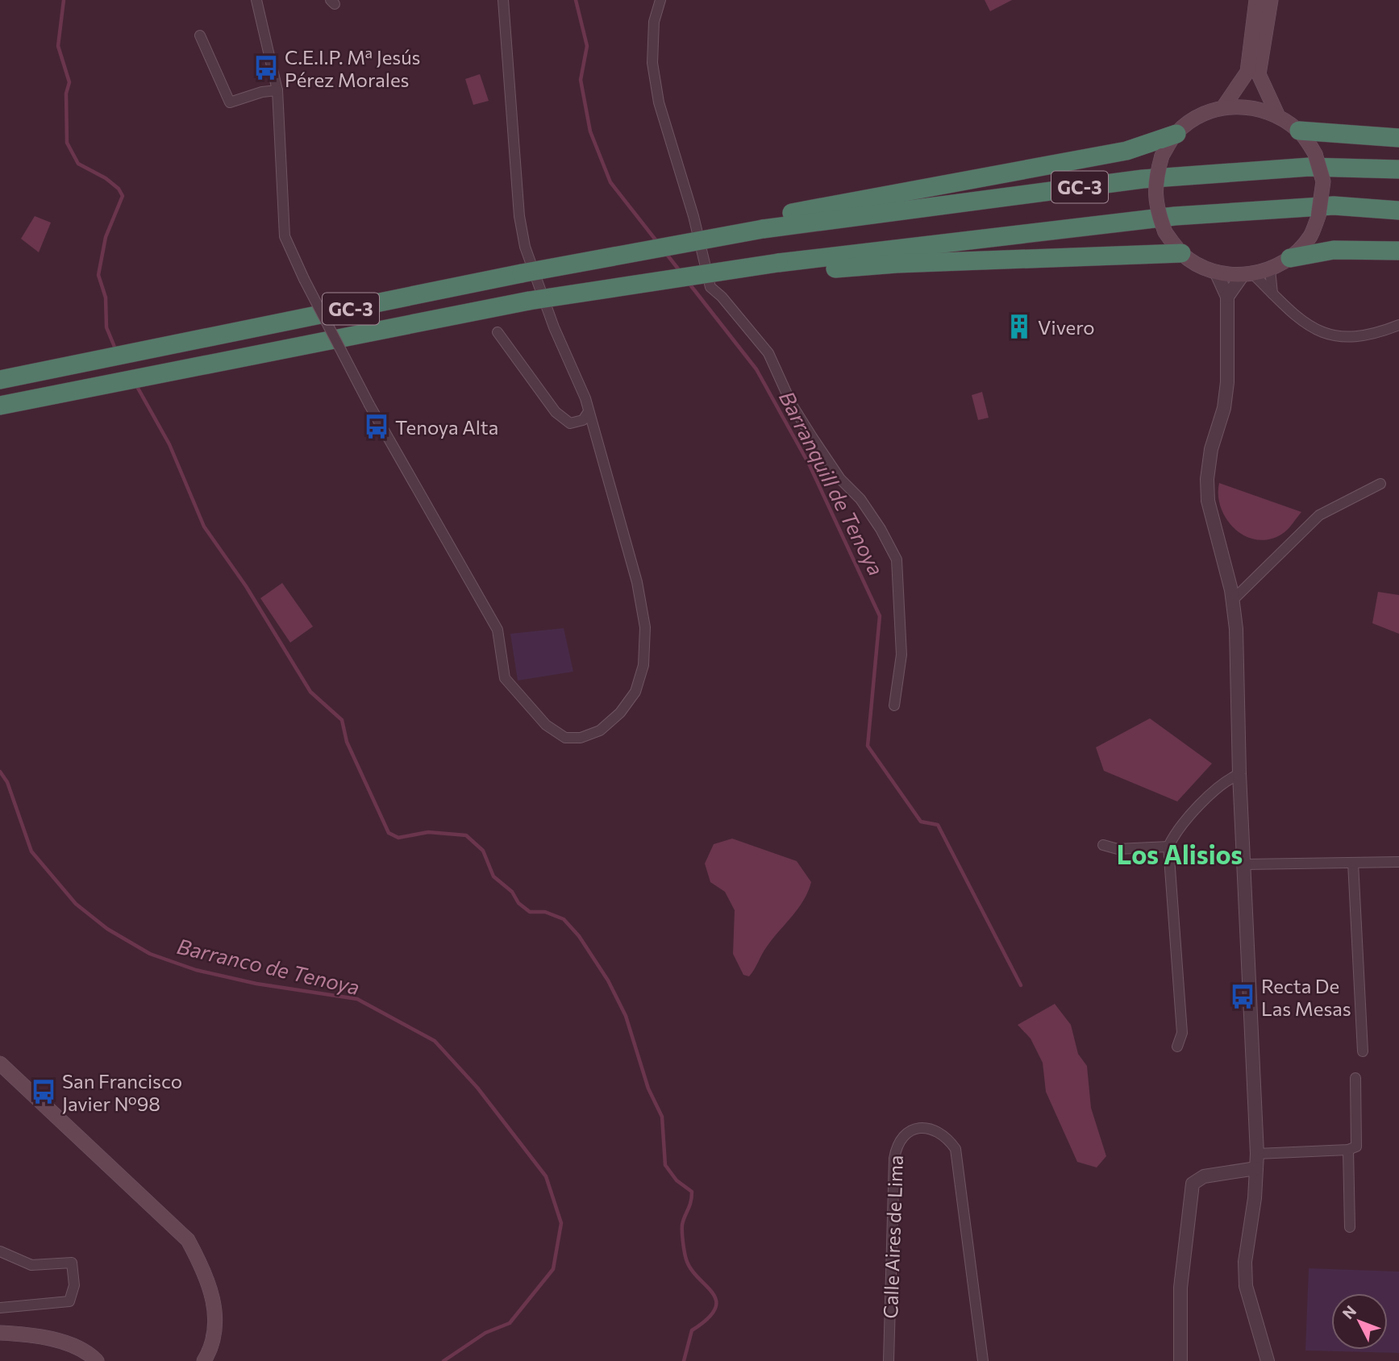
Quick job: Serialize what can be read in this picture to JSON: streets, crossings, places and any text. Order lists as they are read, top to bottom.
{
  "streets": {
    "highway": ["GC-3"],
    "street": ["Calle Aires de Lima"]
  },
  "districts": ["Los Alisios"],
  "water": ["Barranquill de Tenoya", "Barranco de Tenoya"],
  "places": {
    "bus stop": [
      "C.E.I.P. Mª Jesús Pérez Morales",
      "Tenoya Alta",
      "Recta De Las Mesas",
      "San Francisco Javier Nº98"
    ],
    "building": ["Vivero"]
  },
  "north": "top left"
}
